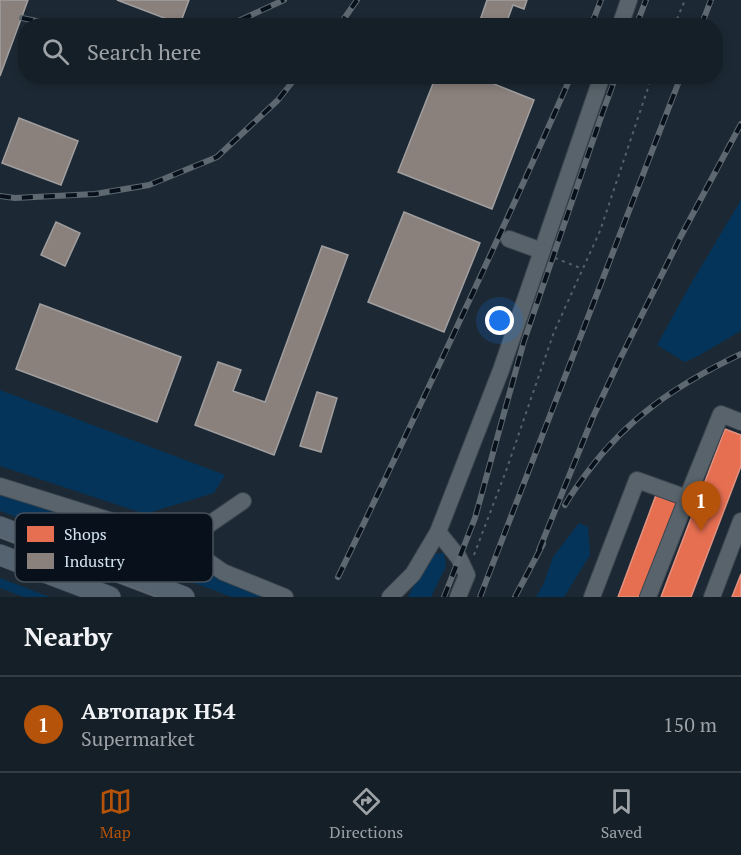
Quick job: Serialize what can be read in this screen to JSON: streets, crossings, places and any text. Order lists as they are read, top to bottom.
{
  "legend": ["Shops", "Industry"],
  "page": {
    "search": "Search here",
    "pins": "1",
    "heading": "Nearby",
    "list": [
      {
        "mark": "1",
        "name": "Автопарк Н54",
        "note": "Supermarket",
        "value": "150 m"
      }
    ],
    "nav": ["Map", "Directions", "Saved"]
  }
}
